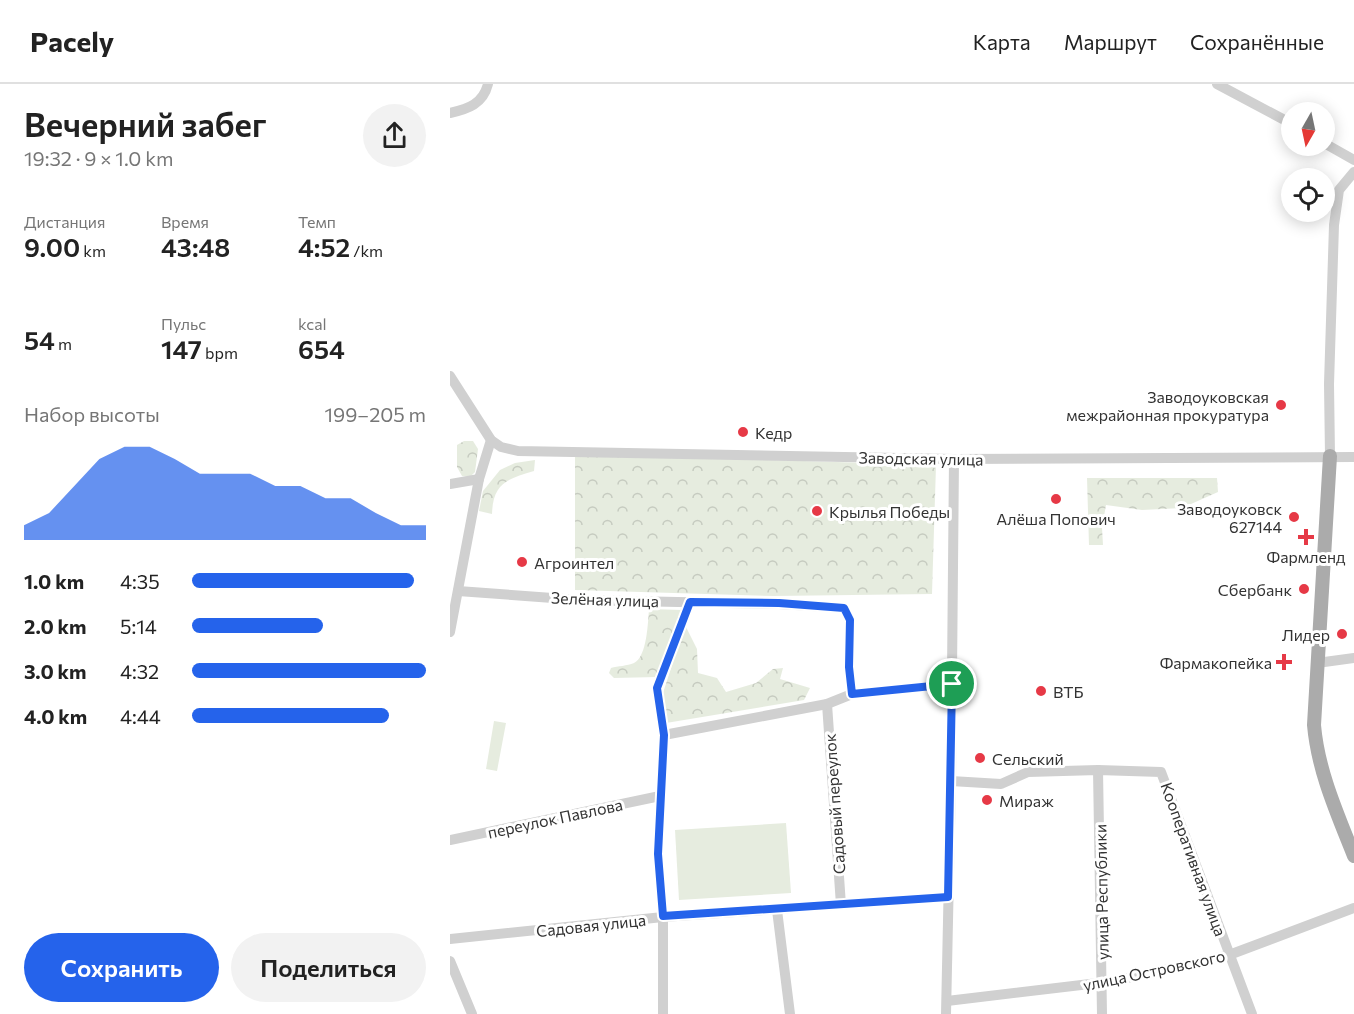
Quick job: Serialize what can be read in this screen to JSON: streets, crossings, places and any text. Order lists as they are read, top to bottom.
{
  "streets": {
    "street": [
      "Заводская улица",
      "Зелёная улица",
      "Садовый переулок",
      "переулок Павлова",
      "Кооперативная улица",
      "улица Республики",
      "Садовая улица",
      "улица Островского"
    ]
  },
  "crossings": [
    ["Садовый переулок", "Садовая улица"],
    ["Кооперативная улица", "улица Республики"],
    ["Кооперативная улица", "улица Островского"],
    ["улица Республики", "улица Островского"]
  ],
  "places": {
    "other": [
      "Заводоуковская межрайонная прокуратура",
      "Кедр",
      "Алёша Попович",
      "Крылья Победы",
      "Заводоуковск 627144",
      "Агроинтел",
      "Сбербанк",
      "Лидер",
      "ВТБ",
      "Сельский",
      "Мираж"
    ],
    "health": ["Фармленд", "Фармакопейка"]
  },
  "north": "bottom",
  "page": {
    "header": "Pacely",
    "nav": ["Карта", "Маршрут", "Сохранённые"],
    "heading": ["Вечерний забег", "19:32 · 9 × 1.0 km"],
    "stats": [
      ["Дистанция", "9.00 km"],
      ["Время", "43:48"],
      ["Темп", "4:52 /km"],
      ["54 m"],
      ["Пульс", "147 bpm"],
      ["kcal", "654"]
    ],
    "chart": ["Набор высоты", "199–205 m"],
    "list": [
      {
        "name": "1.0 km",
        "note": "4:35"
      },
      {
        "name": "2.0 km",
        "note": "5:14"
      },
      {
        "name": "3.0 km",
        "note": "4:32"
      },
      {
        "name": "4.0 km",
        "note": "4:44"
      }
    ],
    "buttons": ["Сохранить", "Поделиться"]
  }
}
